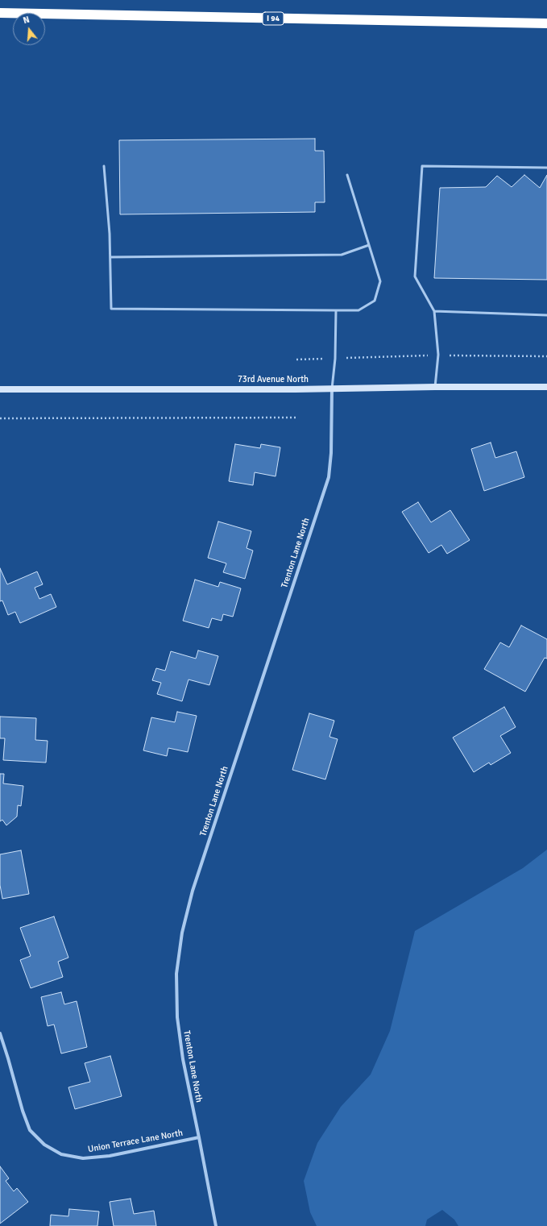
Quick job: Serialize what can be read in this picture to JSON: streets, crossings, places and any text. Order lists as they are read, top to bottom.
{
  "streets": {
    "highway": ["I 94"],
    "street": ["73rd Avenue North", "Trenton Lane North", "Union Terrace Lane North"]
  },
  "crossings": [
    ["73rd Avenue North", "Trenton Lane North"],
    ["Trenton Lane North", "Union Terrace Lane North"]
  ],
  "north": "top"
}
